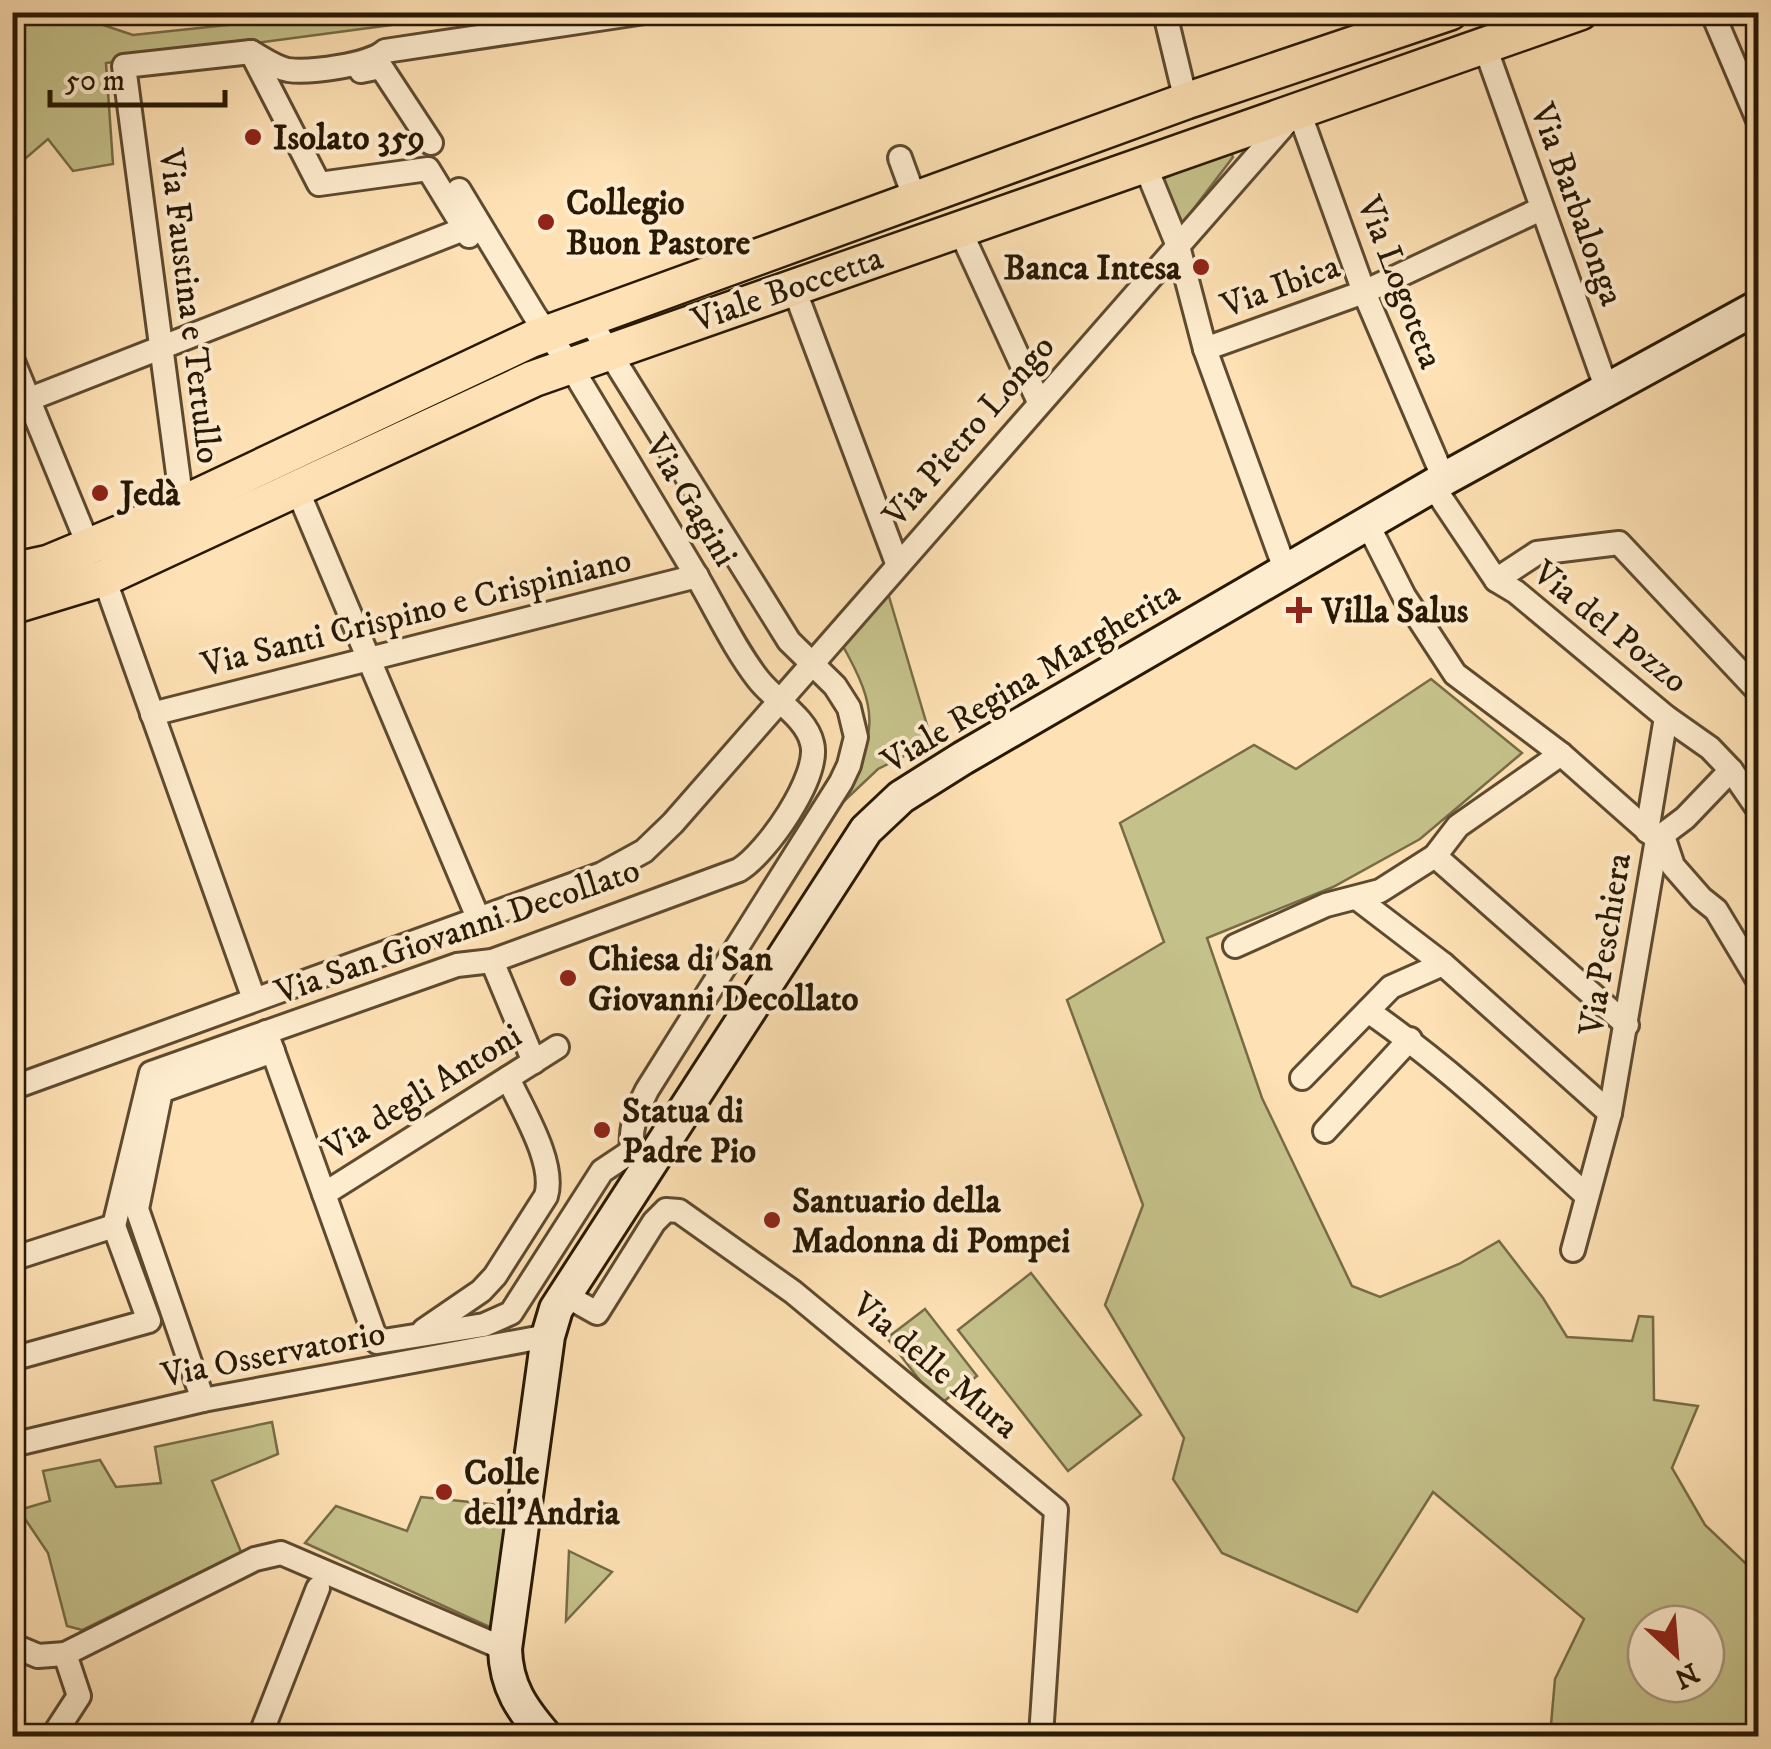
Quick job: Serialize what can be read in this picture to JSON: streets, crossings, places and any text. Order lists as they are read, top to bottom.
{
  "streets": {
    "main road": ["Viale Boccetta", "Viale Regina Margherita"],
    "street": [
      "Via Barbalonga",
      "Via Logoteta",
      "Via Ibica",
      "Via Faustina e Tertullo",
      "Via Pietro Longo",
      "Via Gagini",
      "Via Santi Crispino e Crispiniano",
      "Via del Pozzo",
      "Via San Giovanni Decollato",
      "Via Peschiera",
      "Via degli Antoni",
      "Via Osservatorio",
      "Via delle Mura"
    ]
  },
  "crossings": [
    ["Via Barbalonga", "Via Ibica"],
    ["Via Barbalonga", "Viale Boccetta"],
    ["Via Barbalonga", "Viale Regina Margherita"],
    ["Via Logoteta", "Via Ibica"],
    ["Via Logoteta", "Viale Boccetta"],
    ["Via Logoteta", "Via Pietro Longo"],
    ["Via Logoteta", "Via del Pozzo"],
    ["Via Logoteta", "Viale Regina Margherita"],
    ["Viale Boccetta", "Via Faustina e Tertullo"],
    ["Viale Boccetta", "Via Pietro Longo"],
    ["Viale Boccetta", "Via Gagini"],
    ["Via Pietro Longo", "Via Gagini"],
    ["Via Pietro Longo", "Via San Giovanni Decollato"],
    ["Via Gagini", "Via Santi Crispino e Crispiniano"],
    ["Via Gagini", "Viale Regina Margherita"],
    ["Via Gagini", "Via San Giovanni Decollato"],
    ["Via del Pozzo", "Viale Regina Margherita"],
    ["Viale Regina Margherita", "Via Peschiera"],
    ["Viale Regina Margherita", "Via Osservatorio"],
    ["Viale Regina Margherita", "Via delle Mura"]
  ],
  "places": {
    "other": [
      "Isolato 359",
      "Collegio Buon Pastore",
      "Banca Intesa",
      "Jedà",
      "Chiesa di San Giovanni Decollato",
      "Statua di Padre Pio",
      "Santuario della Madonna di Pompei",
      "Colle dell'Andria"
    ],
    "health": ["Villa Salus"]
  },
  "scale_bar": "50 m",
  "north": "bottom right"
}
